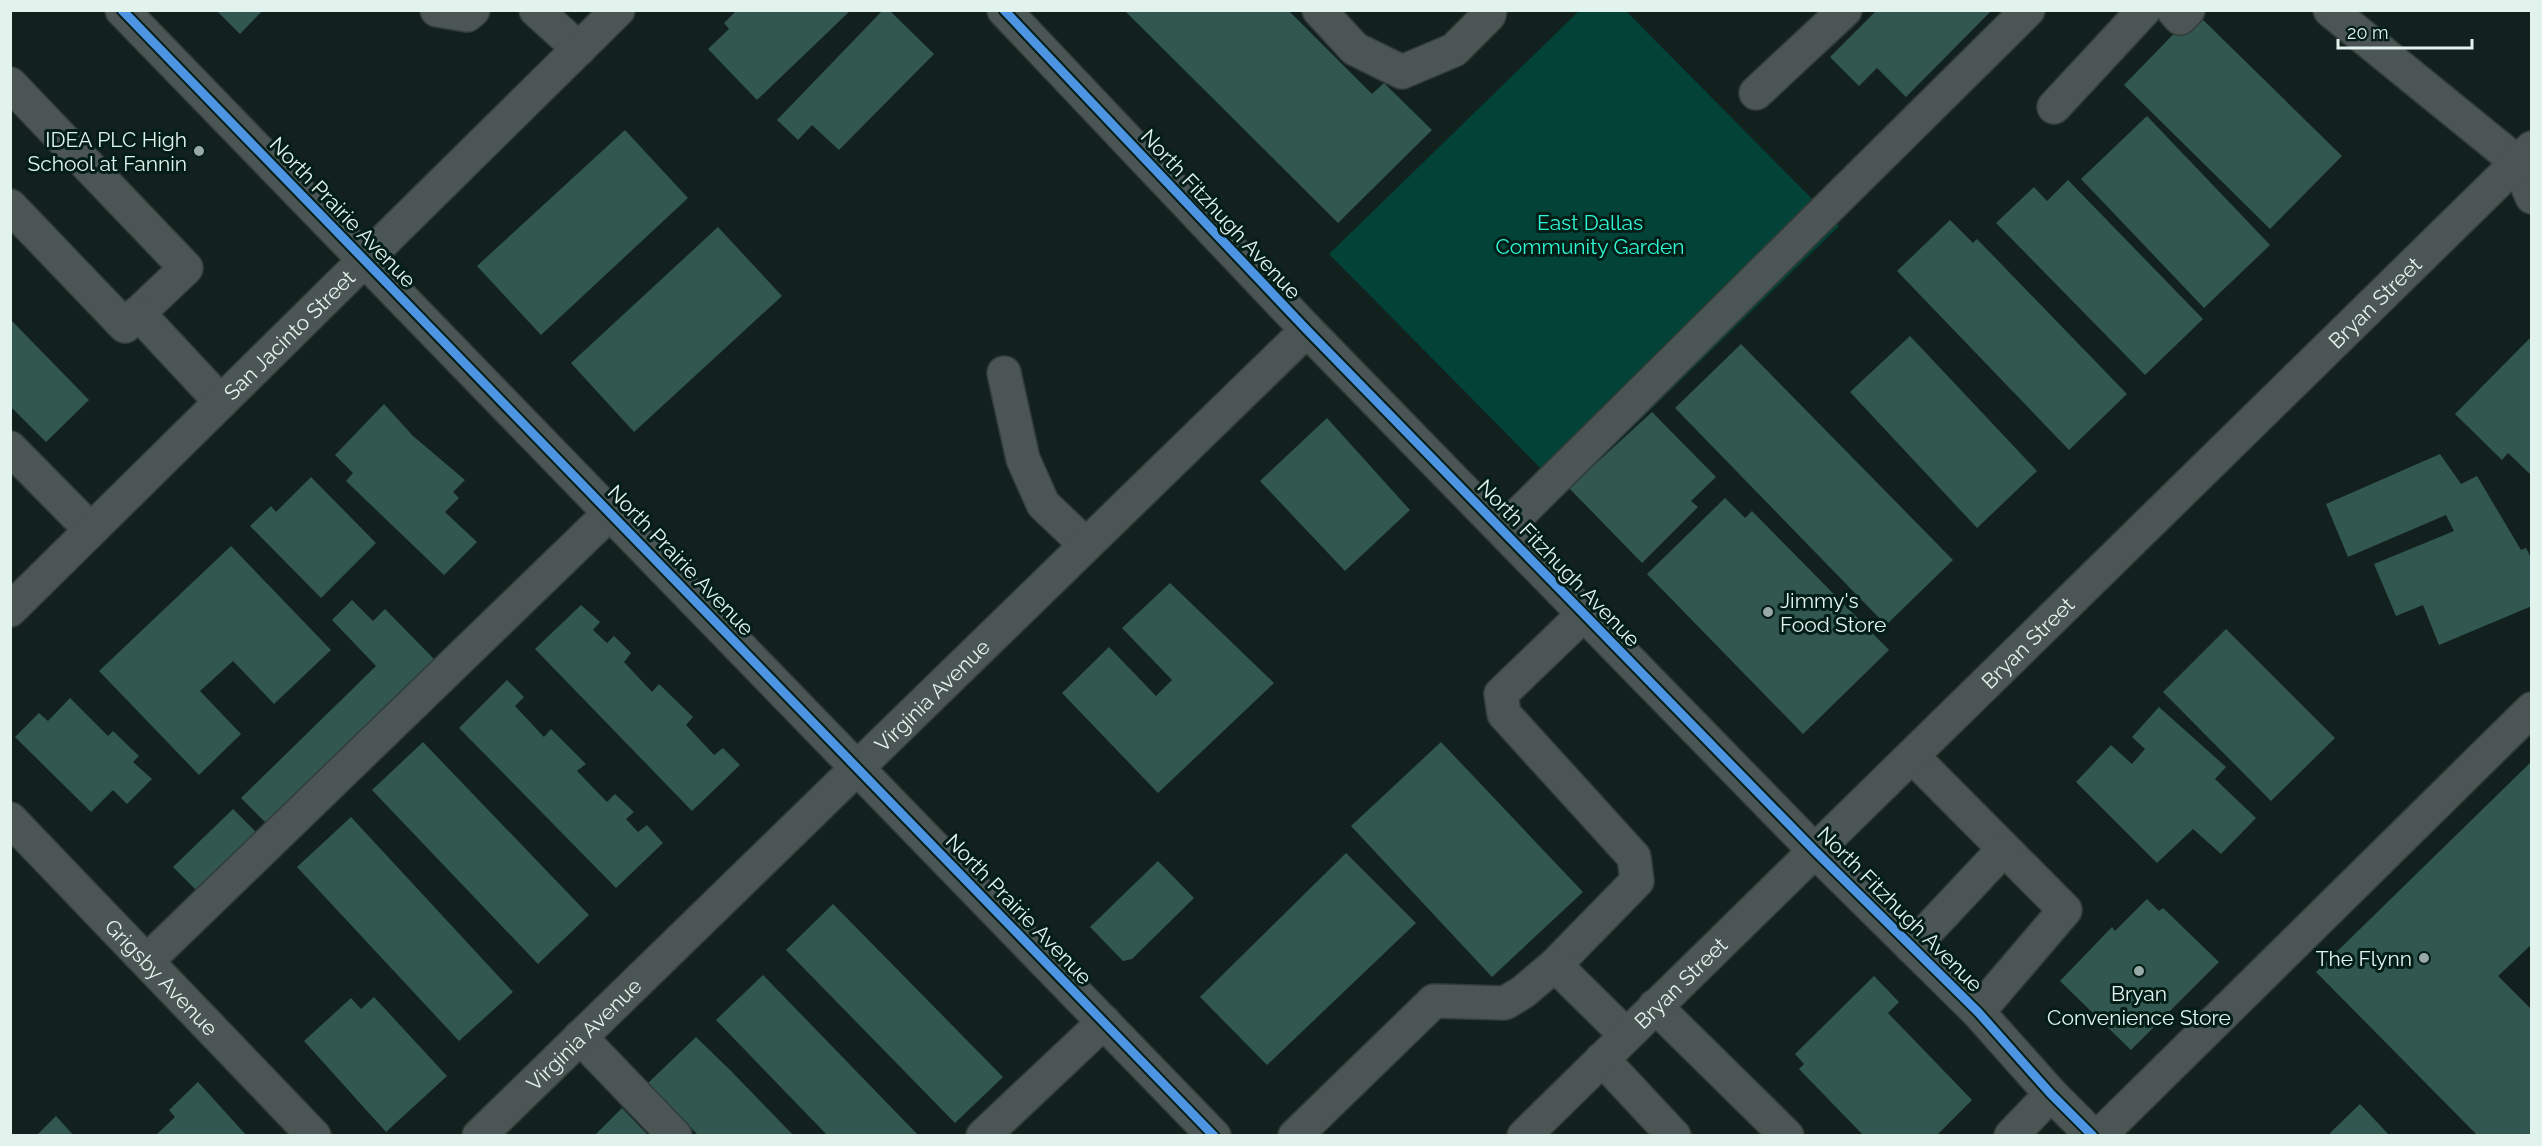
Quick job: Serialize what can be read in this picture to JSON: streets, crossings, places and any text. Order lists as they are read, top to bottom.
{
  "streets": {
    "street": [
      "North Prairie Avenue",
      "North Fitzhugh Avenue",
      "Bryan Street",
      "San Jacinto Street",
      "Virginia Avenue",
      "Grigsby Avenue"
    ]
  },
  "crossings": [
    ["North Prairie Avenue", "San Jacinto Street"],
    ["North Prairie Avenue", "Virginia Avenue"],
    ["North Fitzhugh Avenue", "Bryan Street"],
    ["North Fitzhugh Avenue", "Virginia Avenue"]
  ],
  "parks": ["East Dallas Community Garden"],
  "places": [
    "IDEA PLC High School at Fannin",
    "Jimmy's Food Store",
    "The Flynn",
    "Bryan Convenience Store"
  ],
  "scale_bar": "20 m"
}
